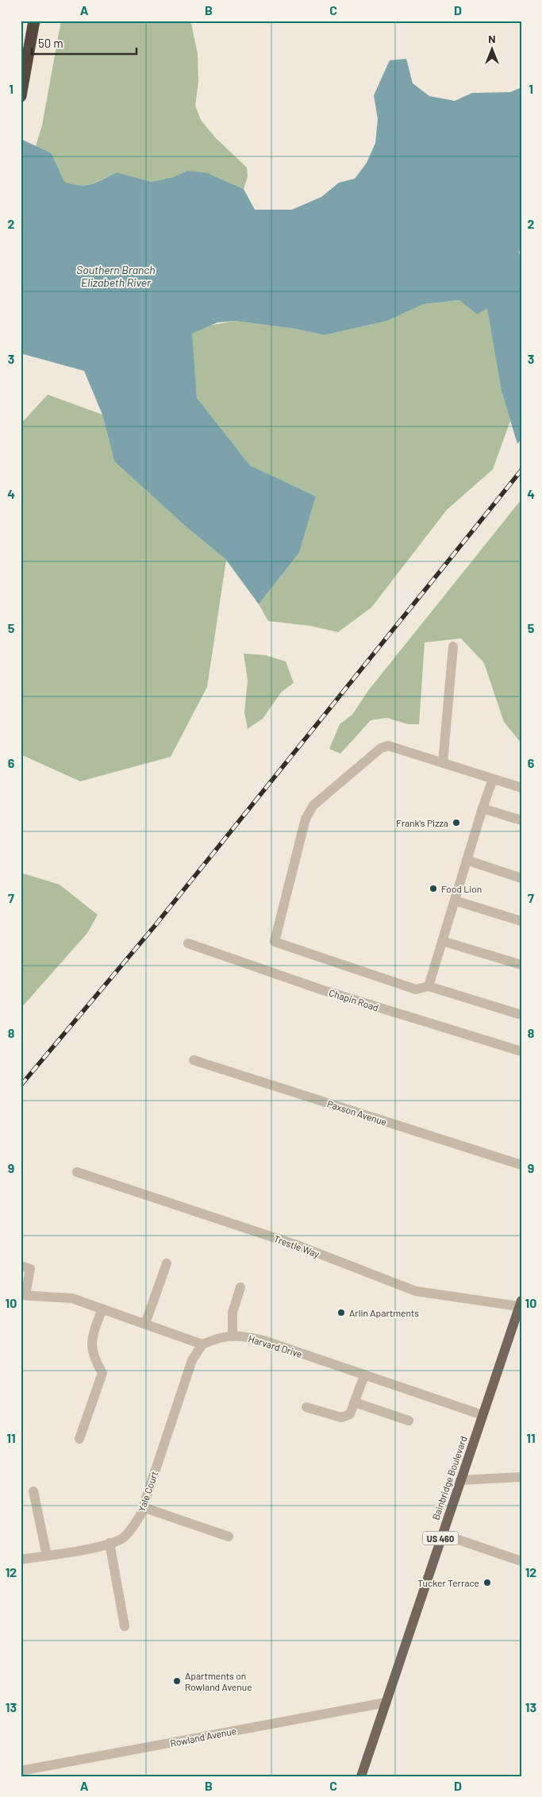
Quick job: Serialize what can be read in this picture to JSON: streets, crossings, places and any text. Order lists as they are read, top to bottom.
{
  "streets": {
    "main road": ["Bainbridge Boulevard", "US 460"],
    "street": [
      "Chapin Road",
      "Paxson Avenue",
      "Trestle Way",
      "Harvard Drive",
      "Yale Court",
      "Rowland Avenue"
    ]
  },
  "crossings": [
    ["Trestle Way", "Bainbridge Boulevard"],
    ["Harvard Drive", "Bainbridge Boulevard"],
    ["Harvard Drive", "Yale Court"],
    ["Bainbridge Boulevard", "Rowland Avenue"]
  ],
  "water": ["Southern Branch Elizabeth River"],
  "places": [
    "Frank's Pizza",
    "Food Lion",
    "Arlin Apartments",
    "Tucker Terrace",
    "Apartments on Rowland Avenue"
  ],
  "scale_bar": "50 m",
  "north": "top",
  "grid": {
    "columns": [
      "A",
      "B",
      "C",
      "D"
    ],
    "rows": [
      "1",
      "2",
      "3",
      "4",
      "5",
      "6",
      "7",
      "8",
      "9",
      "10",
      "11",
      "12",
      "13"
    ]
  }
}
